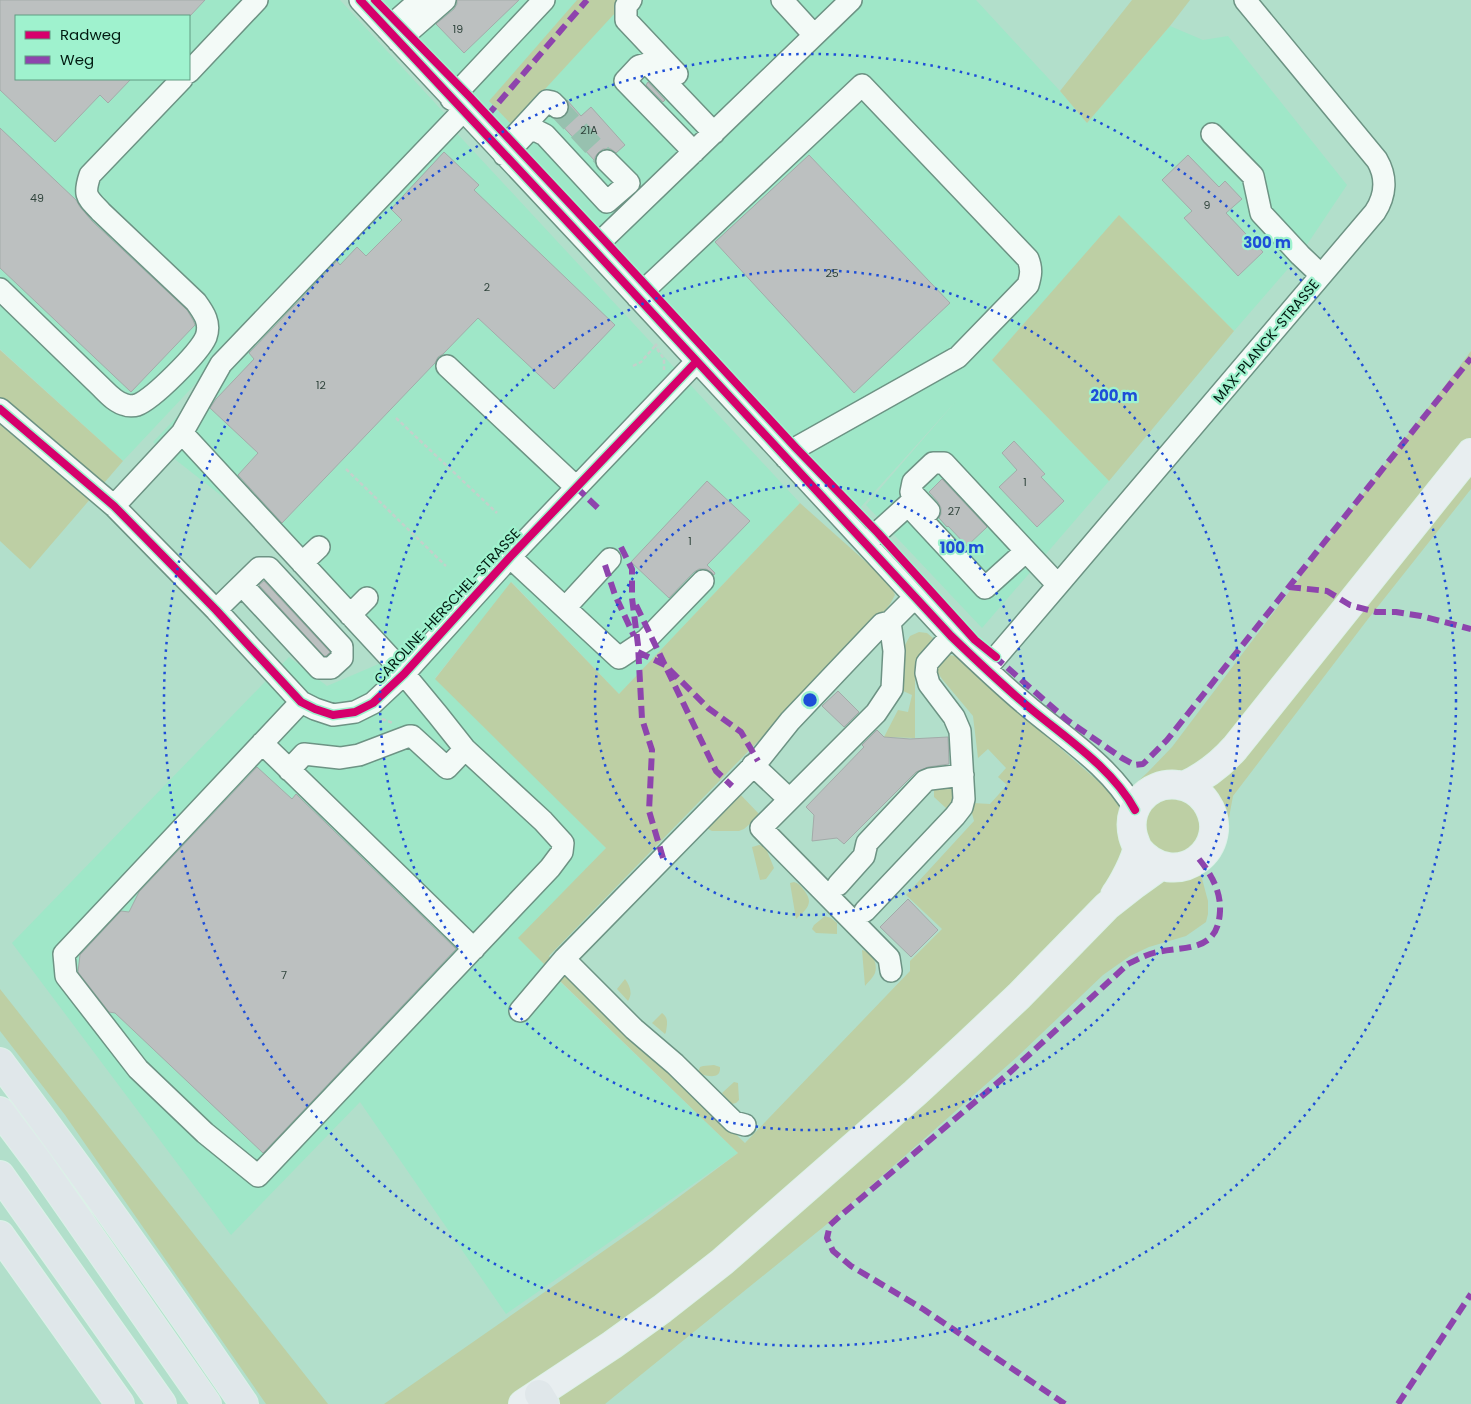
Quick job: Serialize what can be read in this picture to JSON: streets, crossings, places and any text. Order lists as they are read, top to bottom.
{
  "streets": {
    "street": ["MAX-PLANCK-STRASSE", "CAROLINE-HERSCHEL-STRASSE"]
  },
  "house_numbers": [
    "19",
    "21A",
    "49",
    "9",
    "25",
    "2",
    "12",
    "1",
    "27",
    "1",
    "7"
  ],
  "legend": ["Radweg", "Weg"],
  "rings": ["300 m", "200 m", "100 m"]
}
